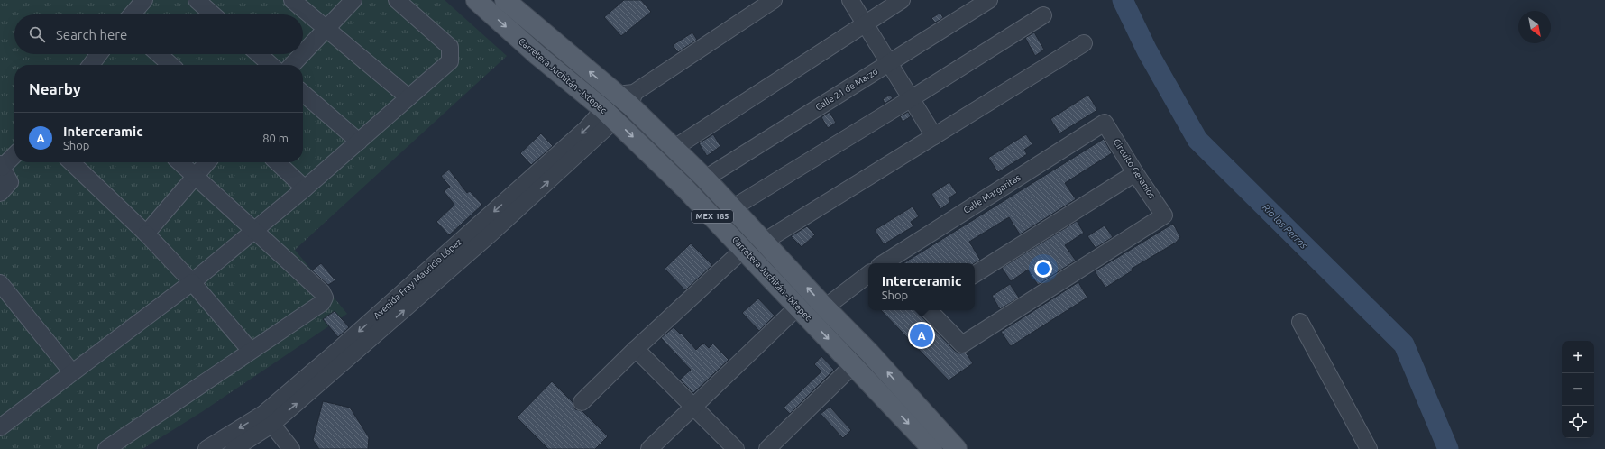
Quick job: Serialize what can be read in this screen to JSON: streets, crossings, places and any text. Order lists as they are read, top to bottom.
{
  "streets": {
    "main road": ["Carretera Juchitán - Ixtepec", "MEX 185"],
    "street": [
      "Calle 21 de Marzo",
      "Circuito Geranios",
      "Calle Margaritas",
      "Avenida Fray Mauricio López"
    ]
  },
  "crossings": [
    ["Carretera Juchitán - Ixtepec", "Avenida Fray Mauricio López"],
    ["Calle 21 de Marzo", "MEX 185"],
    ["Circuito Geranios", "Calle Margaritas"],
    ["Calle Margaritas", "MEX 185"],
    ["MEX 185", "Avenida Fray Mauricio López"]
  ],
  "water": ["Rio los Perros"],
  "north": "bottom right",
  "page": {
    "search": "Search here",
    "heading": "Nearby",
    "list": [
      {
        "mark": "A",
        "name": "Interceramic",
        "note": "Shop",
        "value": "80 m"
      }
    ],
    "popup": ["Interceramic", "Shop"],
    "pins": "A",
    "map_buttons": ["+", "−"]
  }
}
